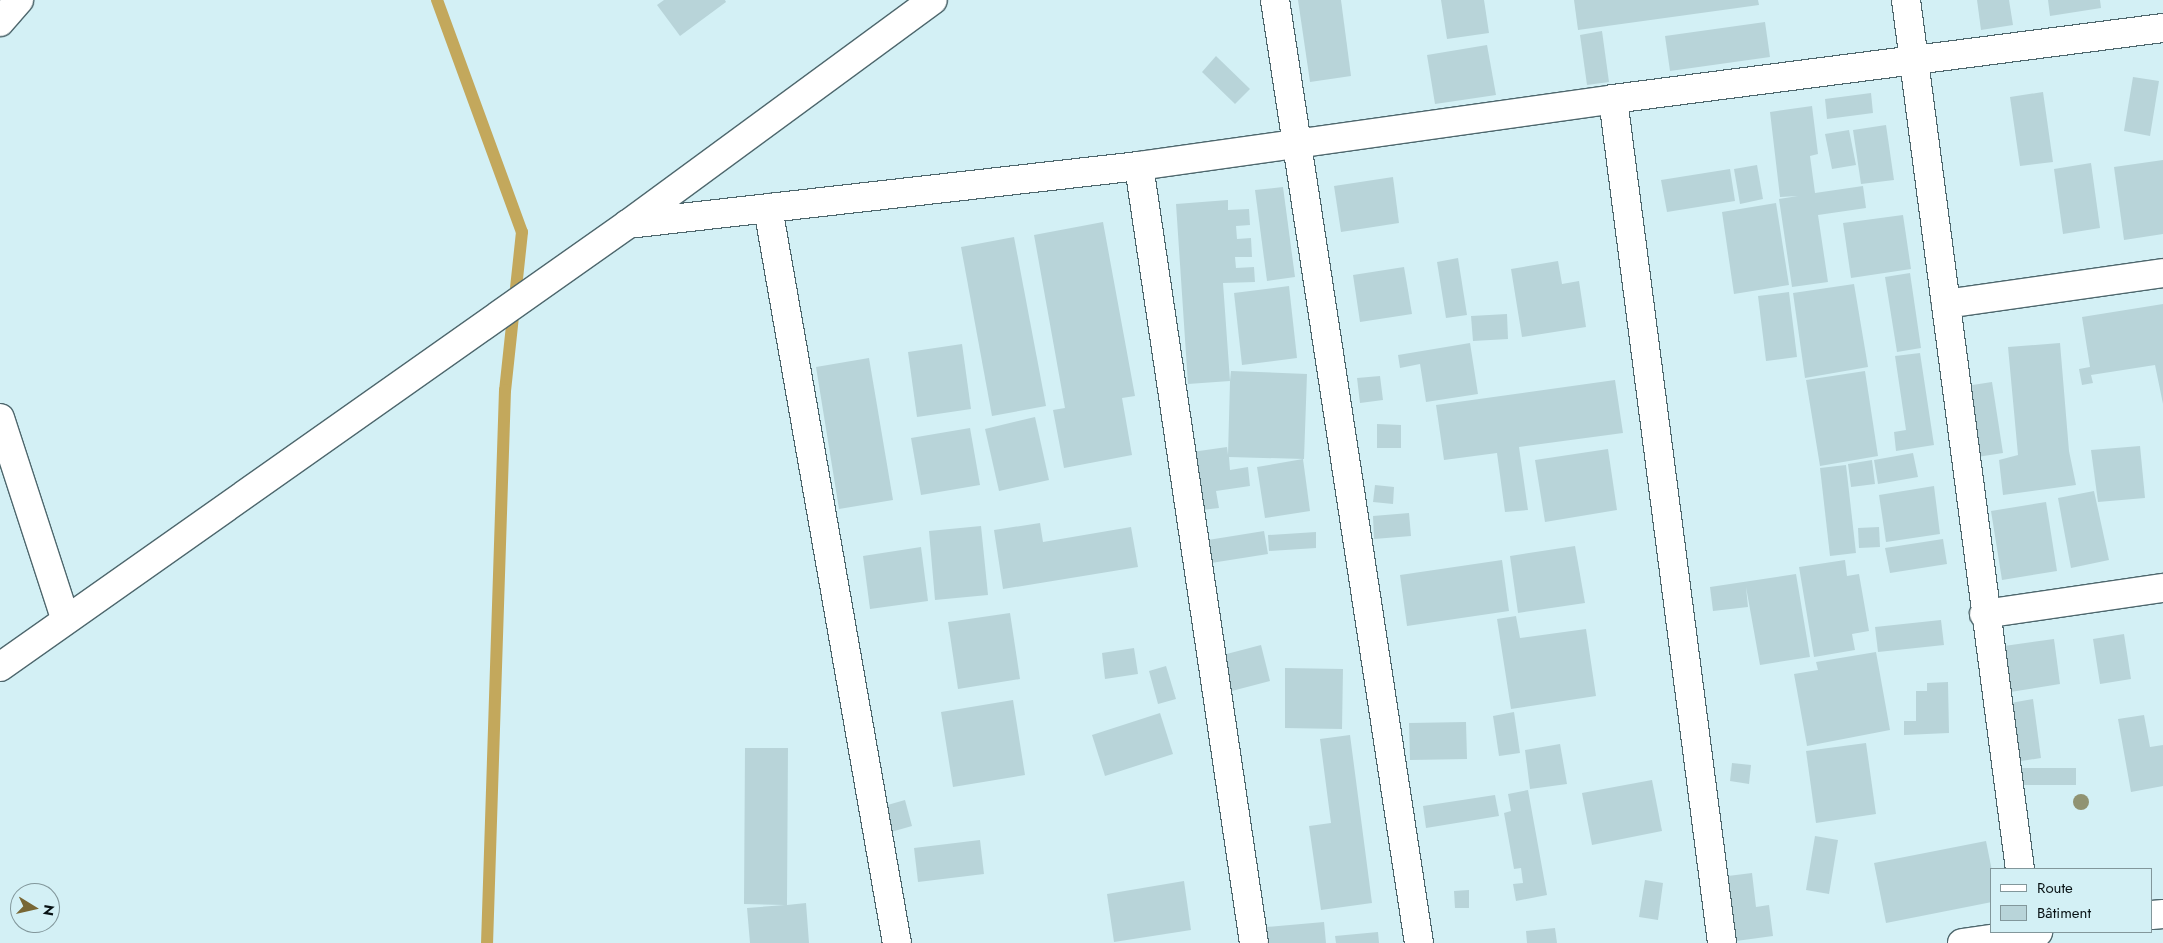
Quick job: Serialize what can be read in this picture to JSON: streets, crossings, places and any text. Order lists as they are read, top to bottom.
{
  "legend": ["Route", "Bâtiment"],
  "north": "right"
}
